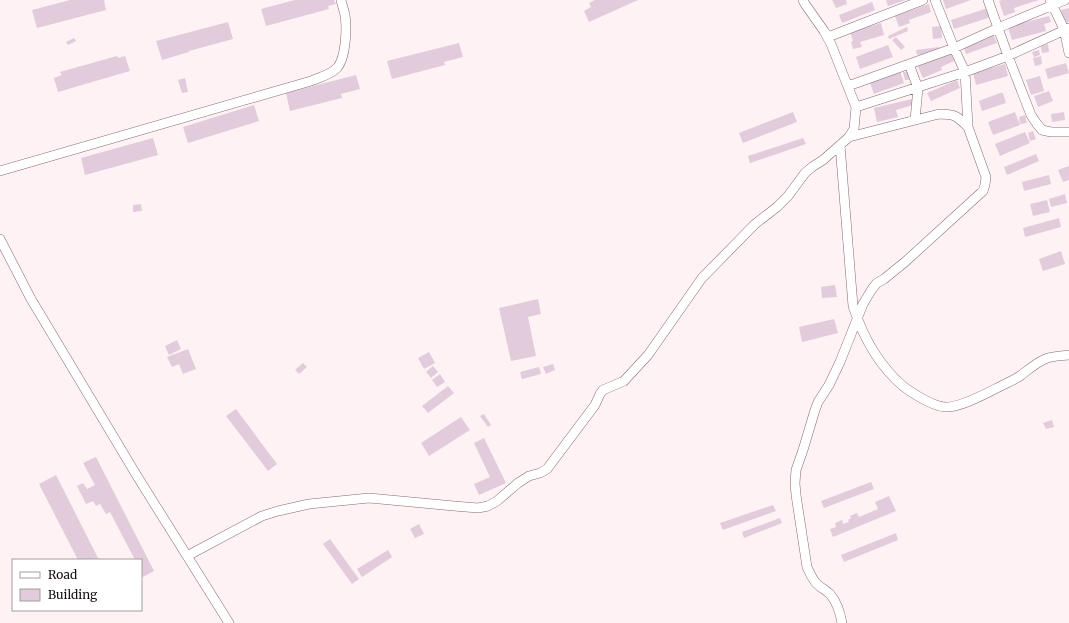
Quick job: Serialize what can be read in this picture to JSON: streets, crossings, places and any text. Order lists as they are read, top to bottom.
{
  "legend": ["Road", "Building"]
}
